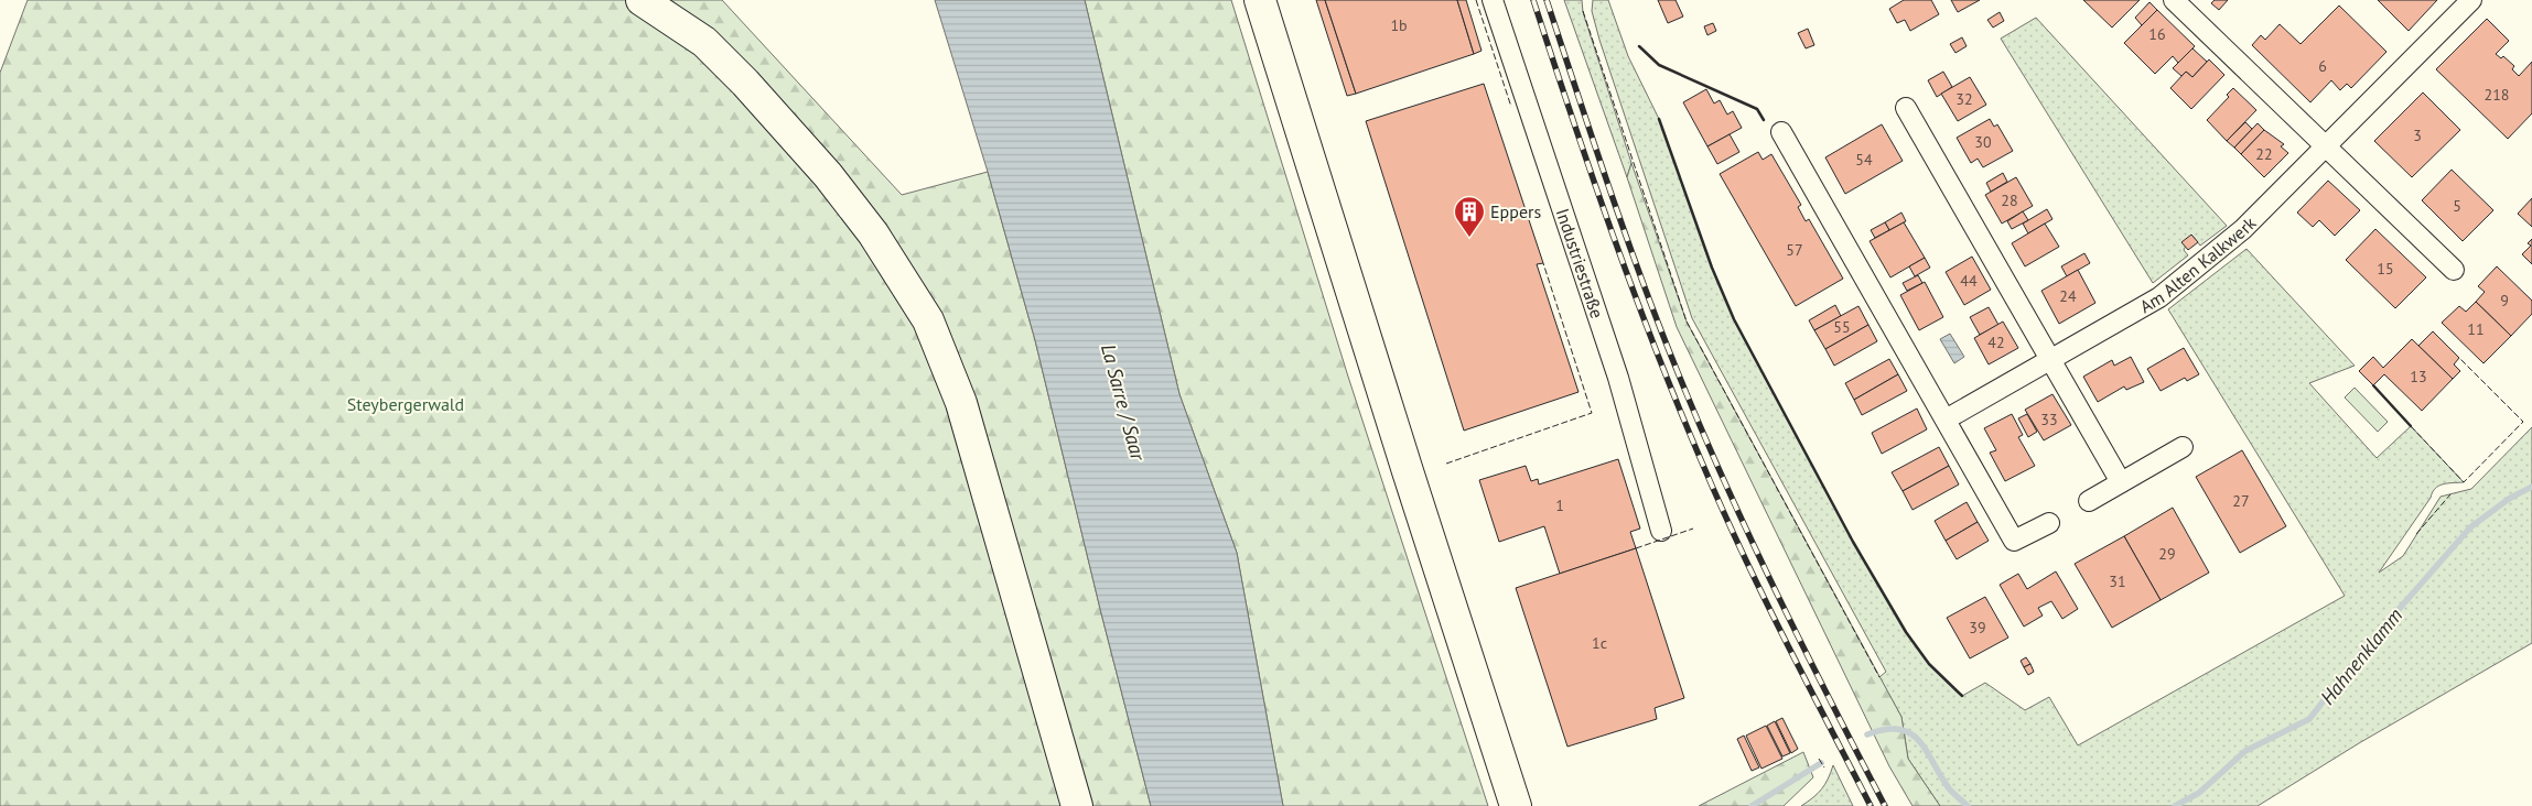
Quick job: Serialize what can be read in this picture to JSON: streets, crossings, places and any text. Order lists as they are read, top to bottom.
{
  "streets": {
    "street": ["Am Alten Kalkwerk", "Industriestraße"]
  },
  "water": ["La Sarre / Saar", "Hahnenklamm"],
  "parks": ["Steybergerwald"],
  "places": {
    "building": ["Eppers"]
  },
  "house_numbers": [
    "1b",
    "16",
    "6",
    "218",
    "32",
    "3",
    "30",
    "22",
    "54",
    "28",
    "5",
    "57",
    "15",
    "44",
    "24",
    "9",
    "55",
    "11",
    "42",
    "13",
    "33",
    "27",
    "1",
    "29",
    "31",
    "39",
    "1c"
  ]
}
